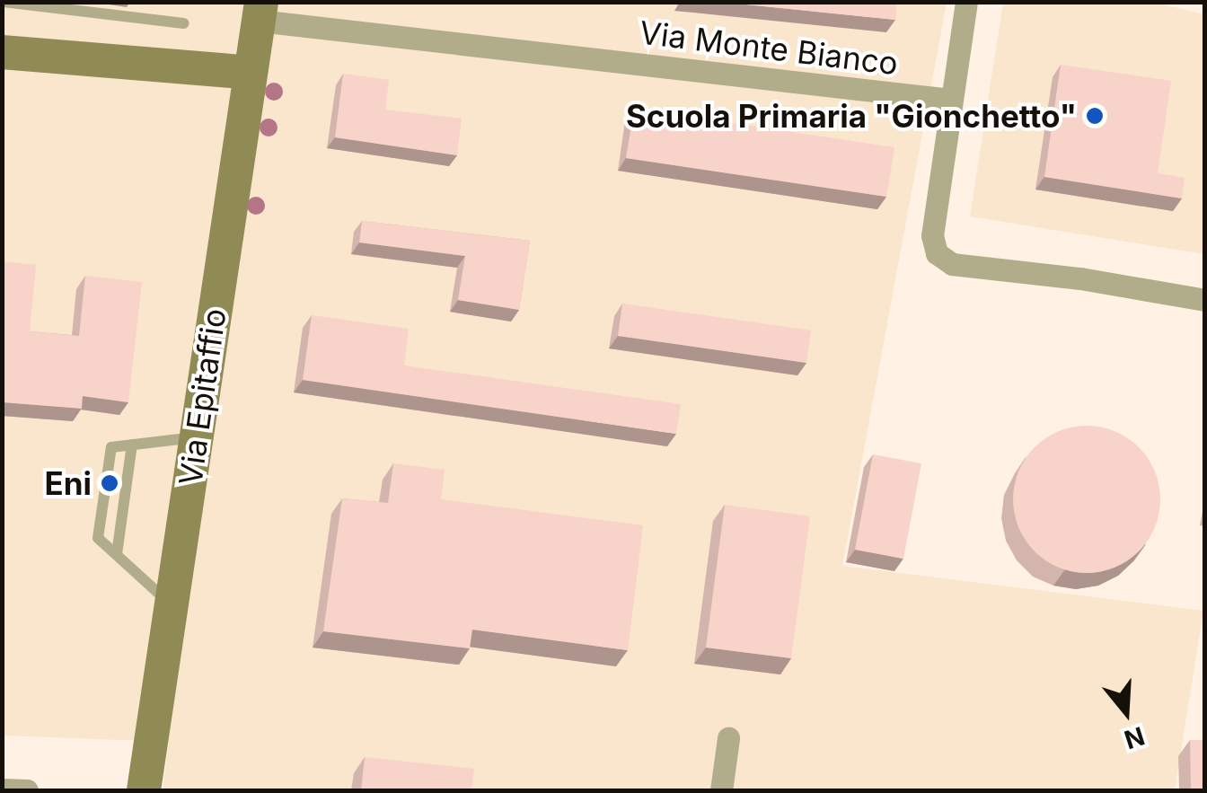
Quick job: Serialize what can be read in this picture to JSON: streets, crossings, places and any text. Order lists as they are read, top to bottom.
{
  "streets": {
    "main road": ["Via Epitaffio"],
    "street": ["Via Monte Bianco"]
  },
  "crossings": [
    ["Via Monte Bianco", "Via Epitaffio"]
  ],
  "places": ["Scuola Primaria \"Gionchetto\"", "Eni"],
  "north": "bottom"
}
